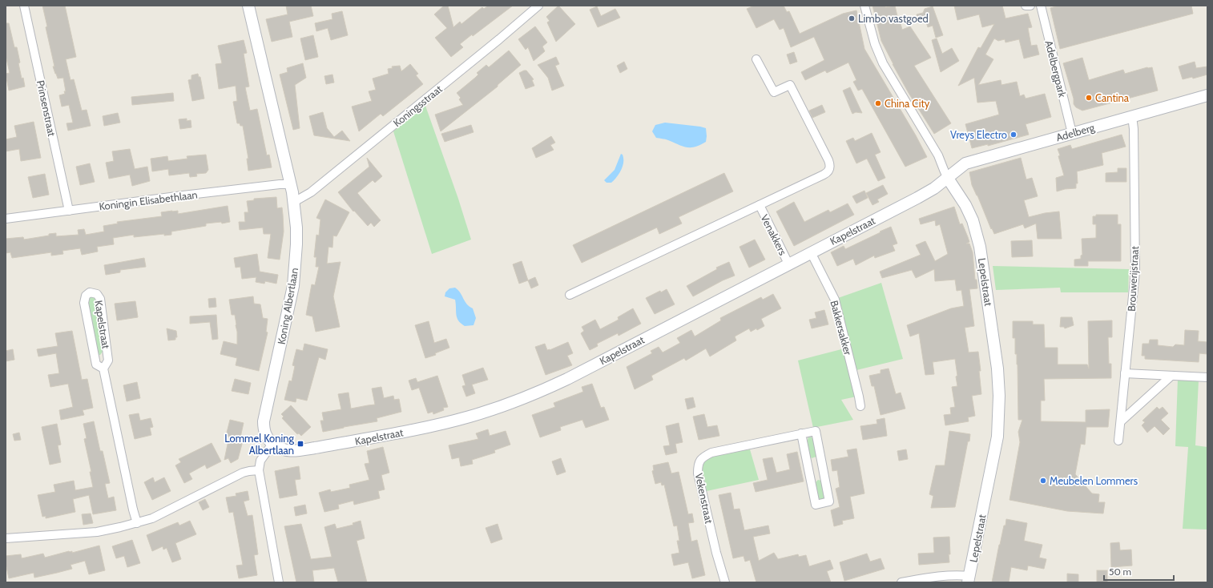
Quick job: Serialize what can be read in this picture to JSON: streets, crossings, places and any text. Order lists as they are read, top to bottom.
{
  "streets": {
    "main road": [
      "Adelberg",
      "Kapelstraat",
      "Lepelstraat",
      "Koning Albertlaan"
    ],
    "street": [
      "Adelbergpark",
      "Koningsstraat",
      "Prinsenstraat",
      "Koningin Elisabethlaan",
      "Venakkers",
      "Brouwerijstraat",
      "Bakkersakker",
      "Vekenstraat"
    ]
  },
  "crossings": [
    ["Adelbergpark", "Adelberg"],
    ["Koningsstraat", "Koning Albertlaan"],
    ["Prinsenstraat", "Koningin Elisabethlaan"],
    ["Adelberg", "Kapelstraat"],
    ["Adelberg", "Brouwerijstraat"],
    ["Adelberg", "Lepelstraat"],
    ["Koningin Elisabethlaan", "Koning Albertlaan"],
    ["Kapelstraat", "Venakkers"],
    ["Kapelstraat", "Lepelstraat"],
    ["Kapelstraat", "Koning Albertlaan"],
    ["Kapelstraat", "Bakkersakker"]
  ],
  "places": {
    "other": [
      "Limbo vastgoed",
      "Cantina",
      "China City",
      "Vreys Electro",
      "Meubelen Lommers"
    ],
    "transit": ["Lommel Koning Albertlaan"]
  },
  "scale_bar": "50 m"
}
